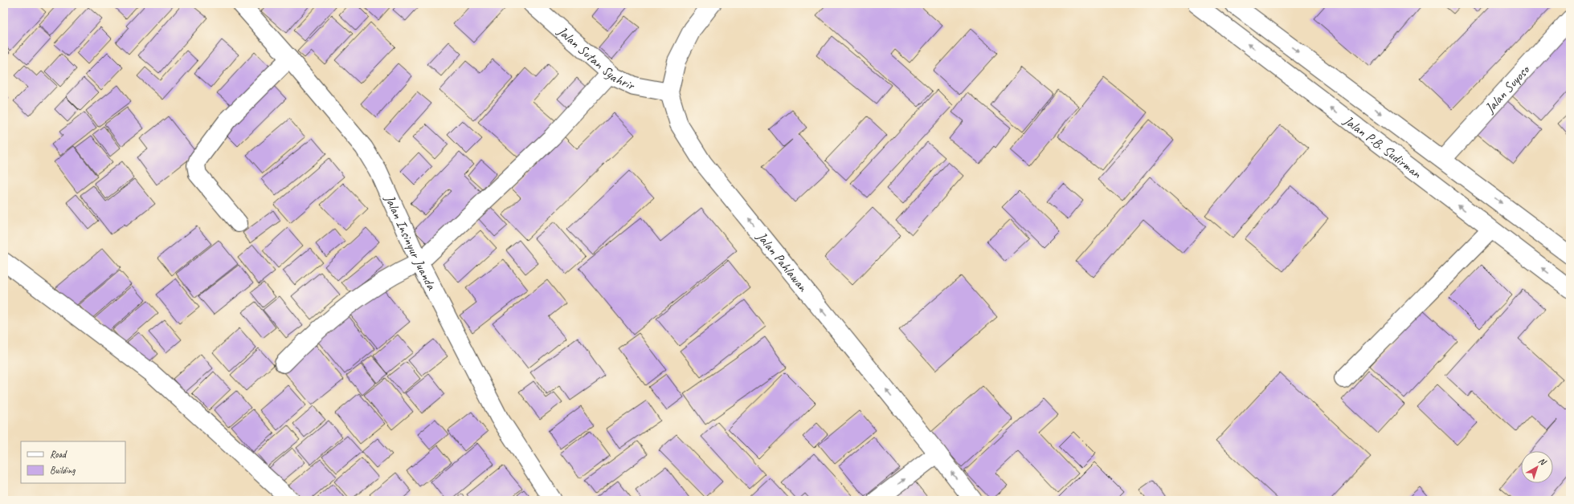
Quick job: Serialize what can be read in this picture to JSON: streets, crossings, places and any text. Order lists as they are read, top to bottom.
{
  "streets": {
    "street": [
      "Jalan Sutan Syahrir",
      "Jalan Suyoso",
      "Jalan P.B. Sudirman",
      "Jalan Insinyur Juanda",
      "Jalan Pahlawan"
    ]
  },
  "crossings": [
    ["Jalan Sutan Syahrir", "Jalan Pahlawan"],
    ["Jalan Suyoso", "Jalan P.B. Sudirman"]
  ],
  "one_way": ["Jalan Pahlawan"],
  "legend": ["Road", "Building"],
  "north": "top right"
}
